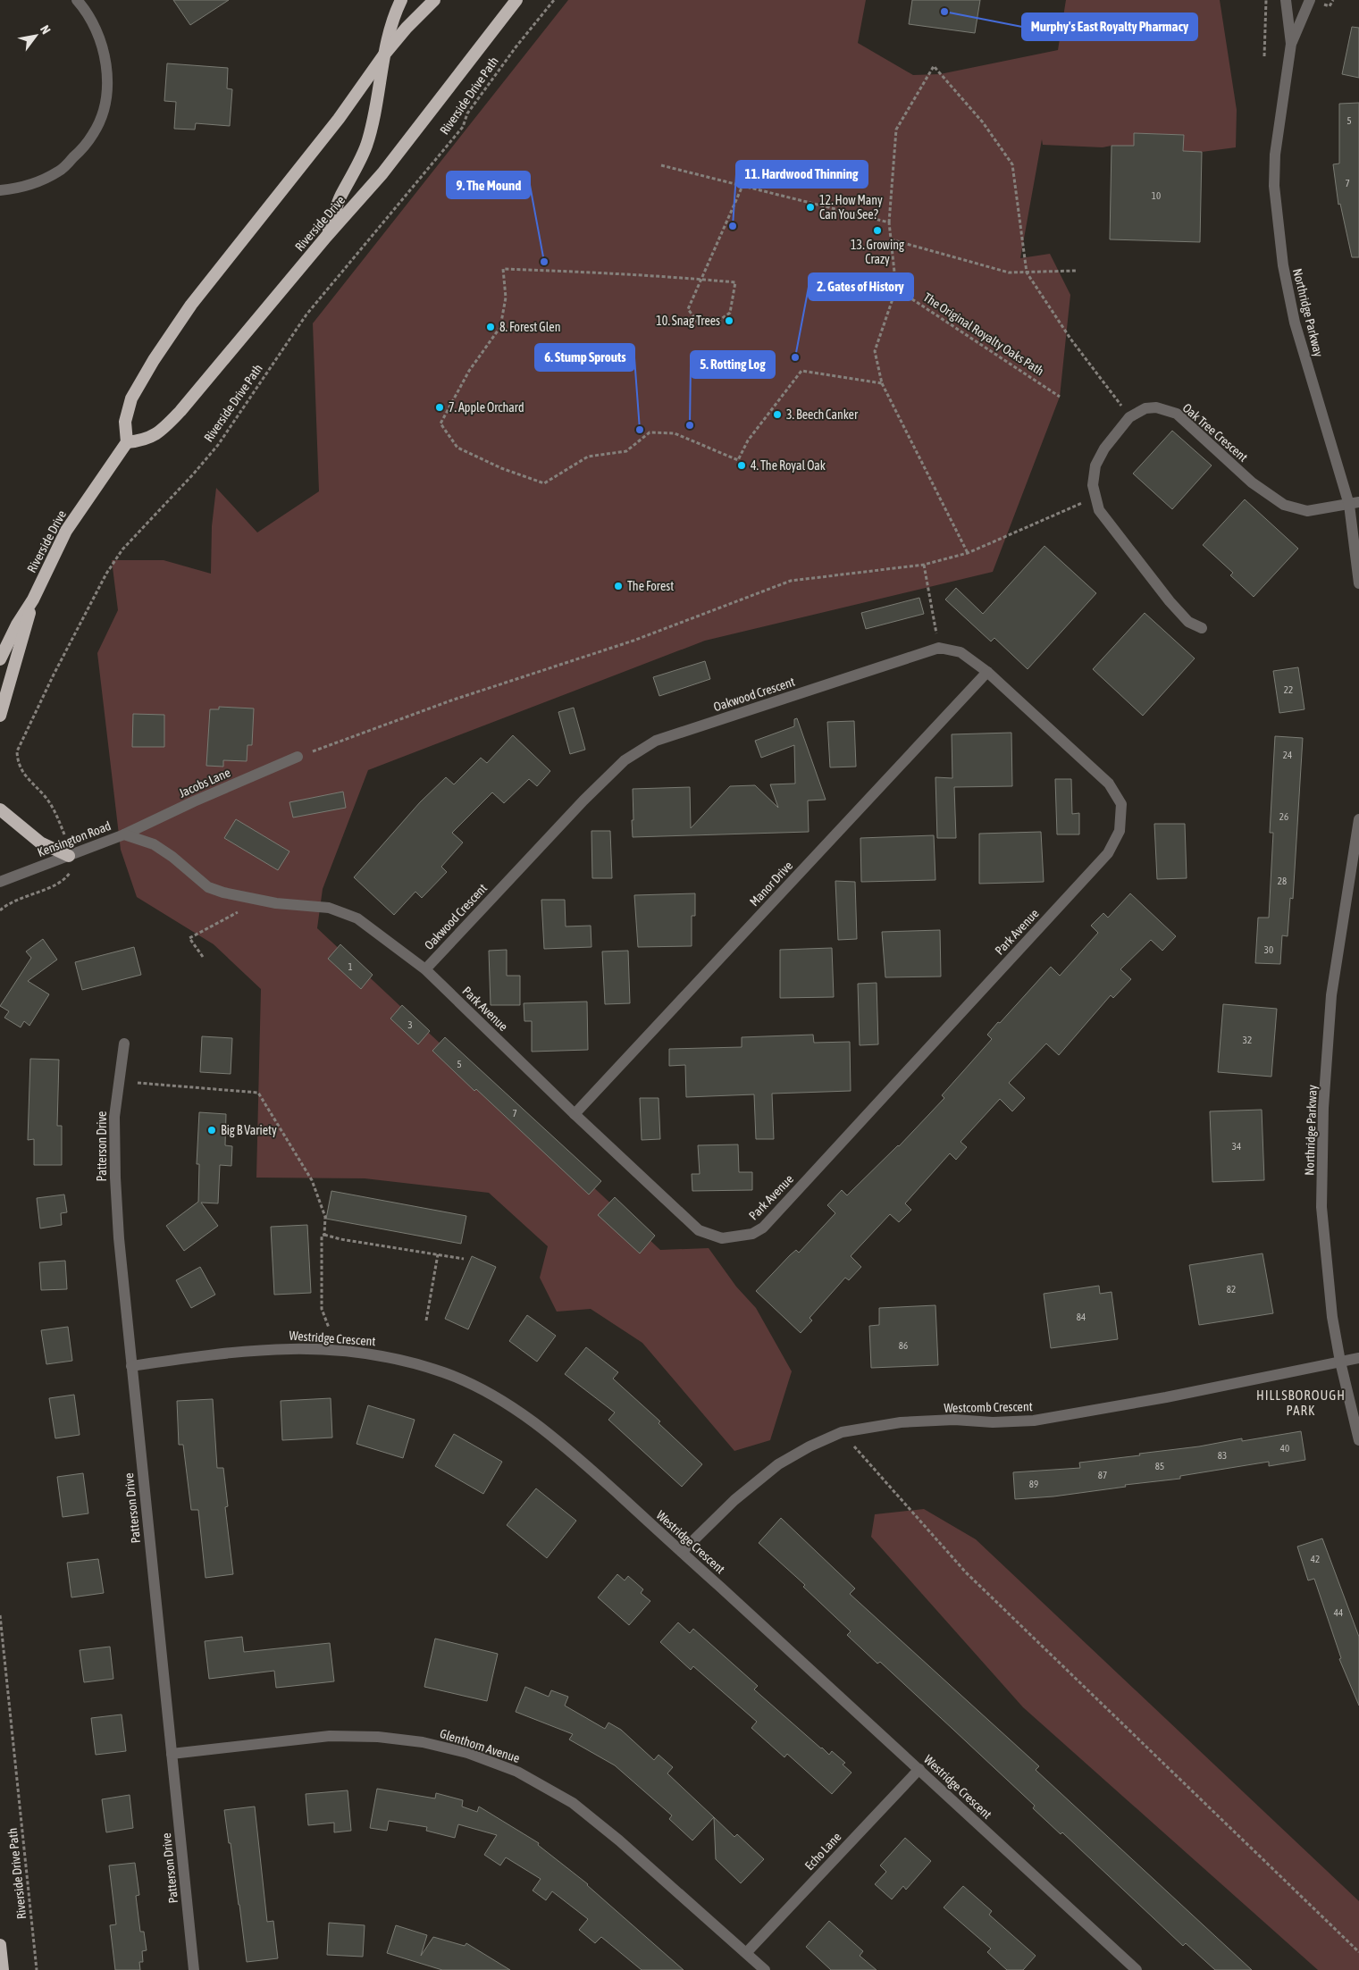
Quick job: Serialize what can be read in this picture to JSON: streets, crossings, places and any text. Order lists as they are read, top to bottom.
{
  "streets": {
    "highway": ["Riverside Drive"],
    "street": [
      "Northridge Parkway",
      "Oak Tree Crescent",
      "Oakwood Crescent",
      "Jacobs Lane",
      "Kensington Road",
      "Manor Drive",
      "Park Avenue",
      "Patterson Drive",
      "Westridge Crescent",
      "Westcomb Crescent",
      "Glenthorn Avenue",
      "Echo Lane"
    ],
    "path": ["Riverside Drive Path", "The Original Royalty Oaks Path"]
  },
  "crossings": [
    ["Northridge Parkway", "Oak Tree Crescent"],
    ["Northridge Parkway", "Westcomb Crescent"],
    ["Oakwood Crescent", "Park Avenue"],
    ["Jacobs Lane", "Kensington Road"],
    ["Kensington Road", "Park Avenue"],
    ["Manor Drive", "Park Avenue"],
    ["Patterson Drive", "Westridge Crescent"],
    ["Patterson Drive", "Glenthorn Avenue"],
    ["Westridge Crescent", "Westcomb Crescent"],
    ["Westridge Crescent", "Echo Lane"],
    ["Glenthorn Avenue", "Echo Lane"]
  ],
  "districts": ["HILLSBOROUGH PARK"],
  "places": [
    "Murphy's East Royalty Pharmacy",
    "12. How Many Can You See?",
    "11. Hardwood Thinning",
    "13. Growing Crazy",
    "9. The Mound",
    "10. Snag Trees",
    "8. Forest Glen",
    "2. Gates of History",
    "7. Apple Orchard",
    "3. Beech Canker",
    "5. Rotting Log",
    "6. Stump Sprouts",
    "4. The Royal Oak",
    "The Forest",
    "Big B Variety"
  ],
  "house_numbers": [
    "5",
    "7",
    "10",
    "22",
    "24",
    "26",
    "28",
    "30",
    "1",
    "3",
    "32",
    "5",
    "7",
    "34",
    "82",
    "84",
    "86",
    "40",
    "83",
    "85",
    "87",
    "89",
    "42",
    "44"
  ],
  "north": "top right"
}
